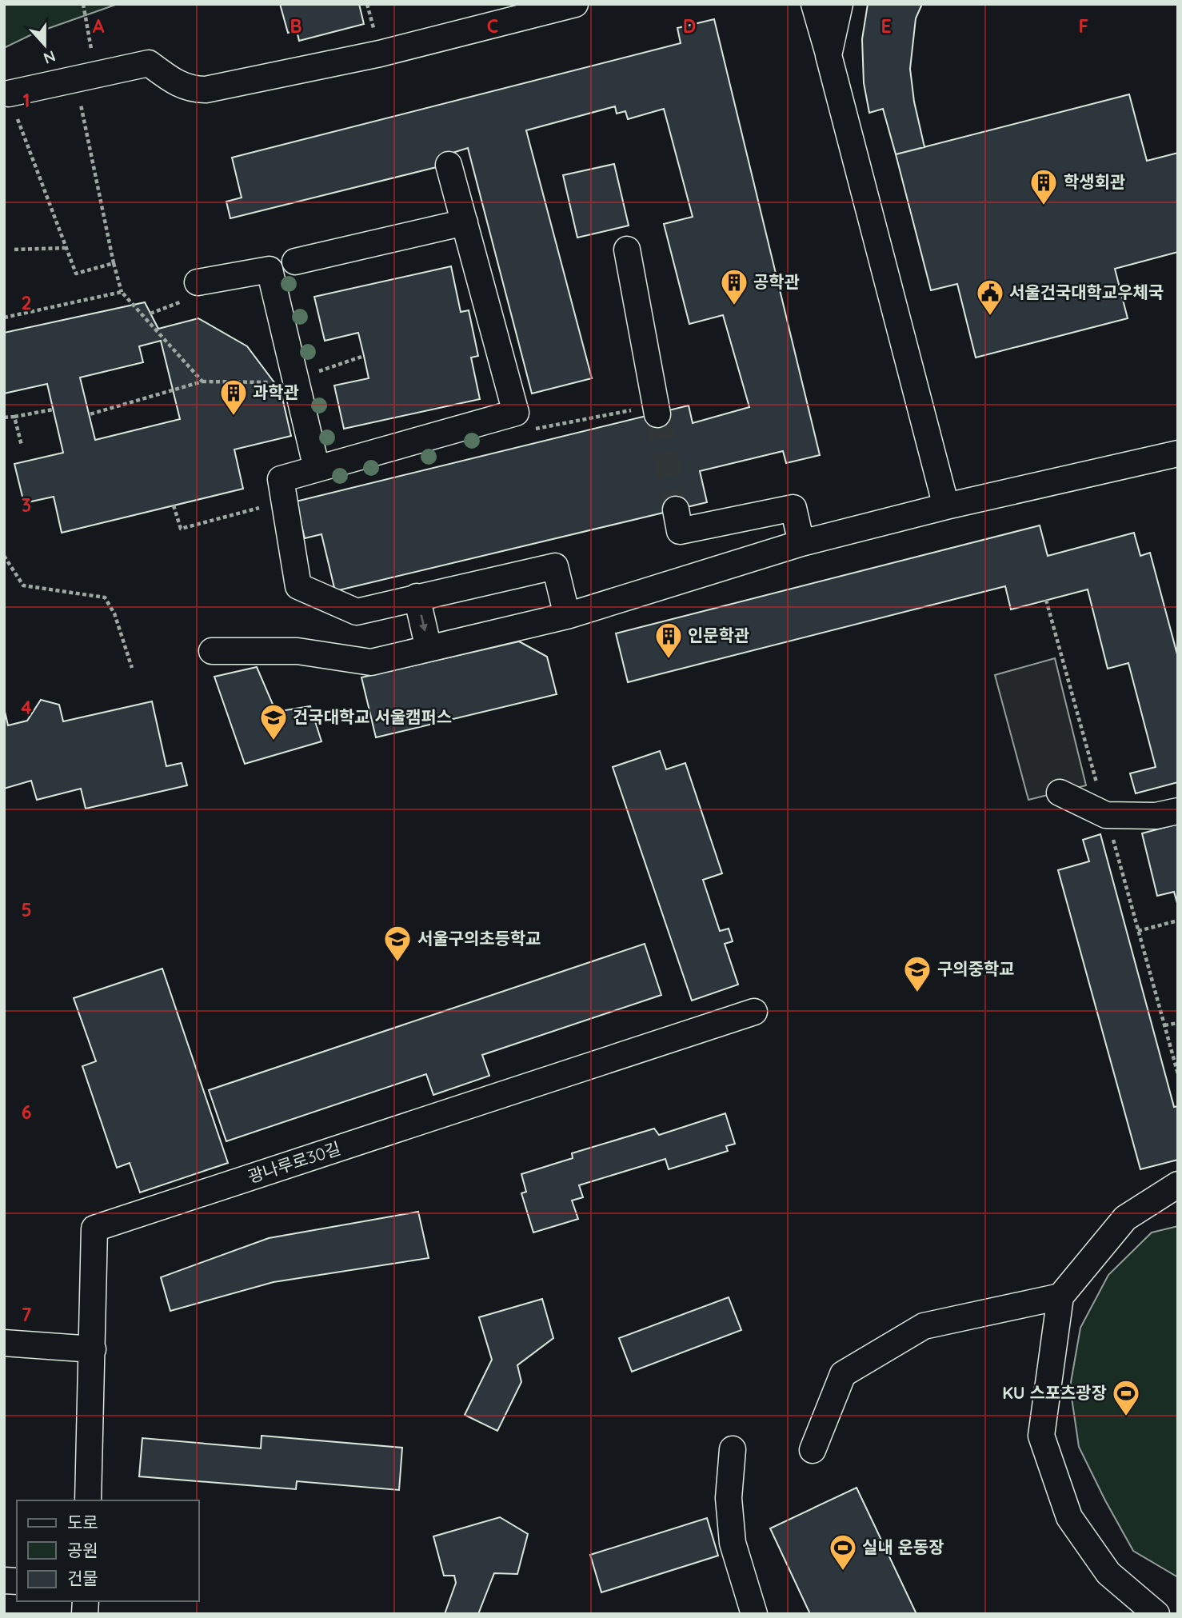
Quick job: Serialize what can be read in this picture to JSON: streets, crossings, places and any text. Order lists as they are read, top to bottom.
{
  "streets": {
    "street": ["광나루로30길"]
  },
  "places": {
    "building": [
      "학생회관",
      "공학관",
      "과학관",
      "인문학관"
    ],
    "public building": ["서울건국대학교우체국"],
    "school or university": ["건국대학교 서울캠퍼스", "서울구의초등학교", "구의중학교"],
    "sports": ["KU 스포츠광장", "실내 운동장"]
  },
  "legend": ["도로", "공원", "건물"],
  "north": "bottom",
  "grid": {
    "columns": [
      "A",
      "B",
      "C",
      "D",
      "E",
      "F"
    ],
    "rows": [
      "1",
      "2",
      "3",
      "4",
      "5",
      "6",
      "7"
    ]
  }
}
